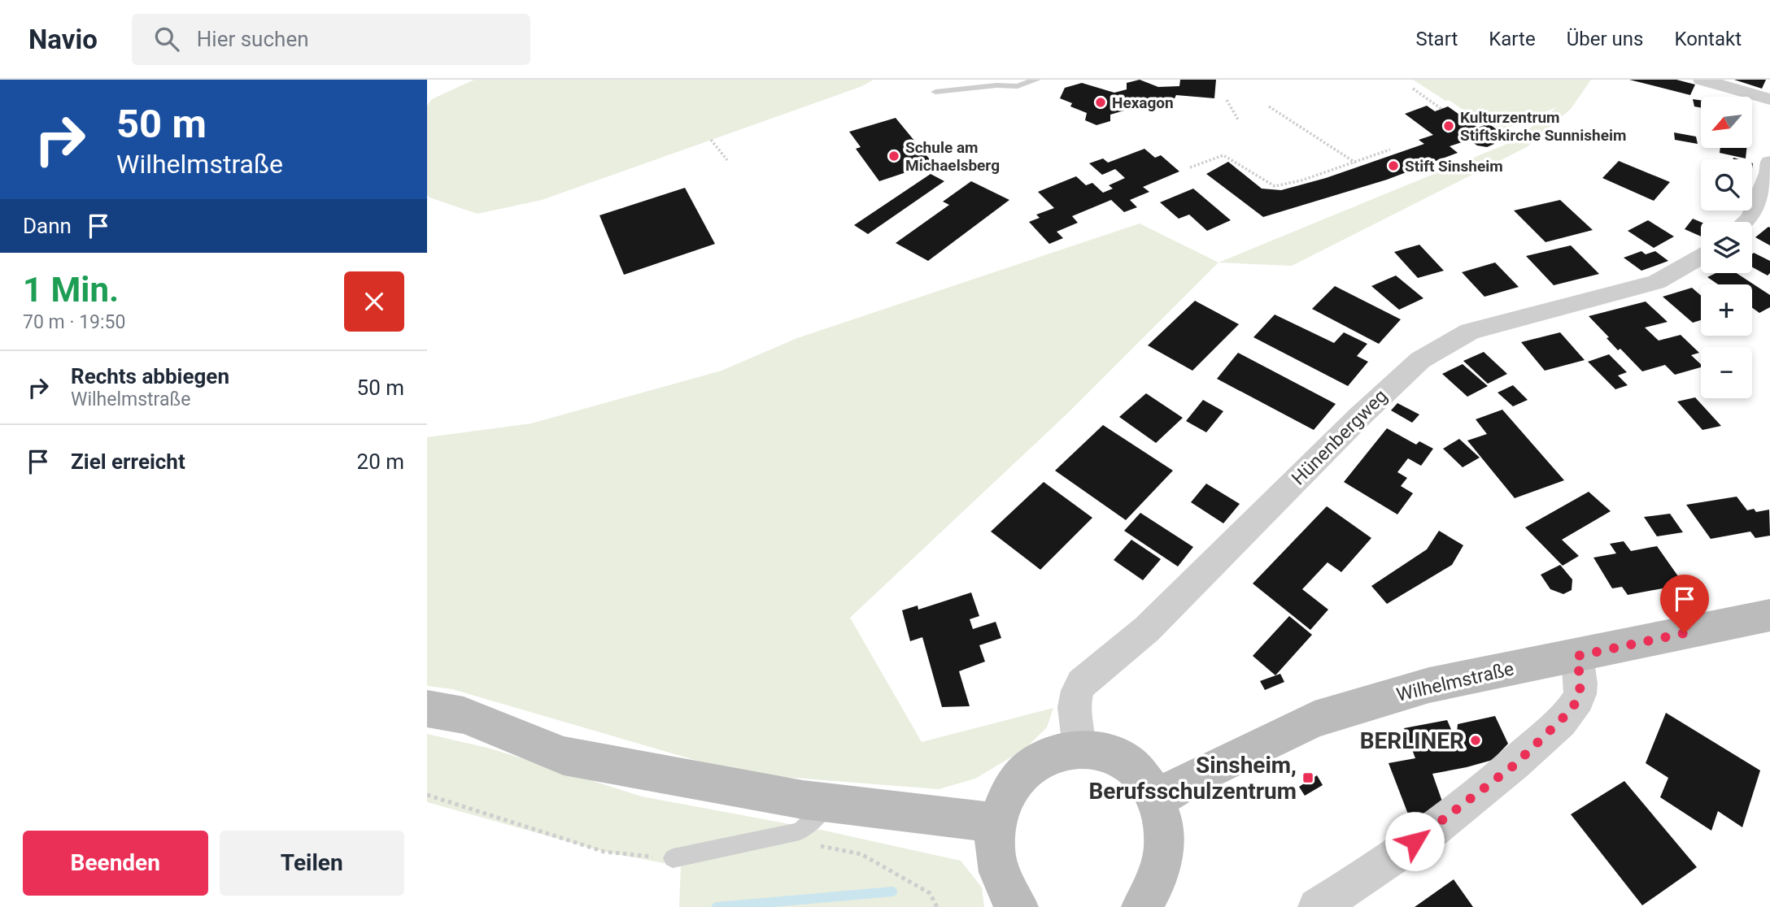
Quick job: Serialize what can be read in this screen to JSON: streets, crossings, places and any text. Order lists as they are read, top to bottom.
{
  "streets": {
    "main road": ["Wilhelmstraße"],
    "street": ["Hünenbergweg"]
  },
  "places": {
    "other": [
      "Hexagon",
      "Kulturzentrum Stiftskirche Sunnisheim",
      "Schule am Michaelsberg",
      "Stift Sinsheim",
      "BERLINER"
    ],
    "transit": ["Sinsheim, Berufsschulzentrum"]
  },
  "north": "bottom left",
  "page": {
    "header": "Navio",
    "search": "Hier suchen",
    "nav": [
      "Start",
      "Karte",
      "Über uns",
      "Kontakt"
    ],
    "turn": ["50 m", "Wilhelmstraße"],
    "map_buttons": ["+", "−"],
    "then": "Dann",
    "heading": ["1 Min.", "70 m · 19:50"],
    "list": [
      {
        "name": "Rechts abbiegen",
        "note": "Wilhelmstraße",
        "value": "50 m"
      },
      {
        "name": "Ziel erreicht",
        "value": "20 m"
      }
    ],
    "buttons": ["Beenden", "Teilen"]
  }
}
